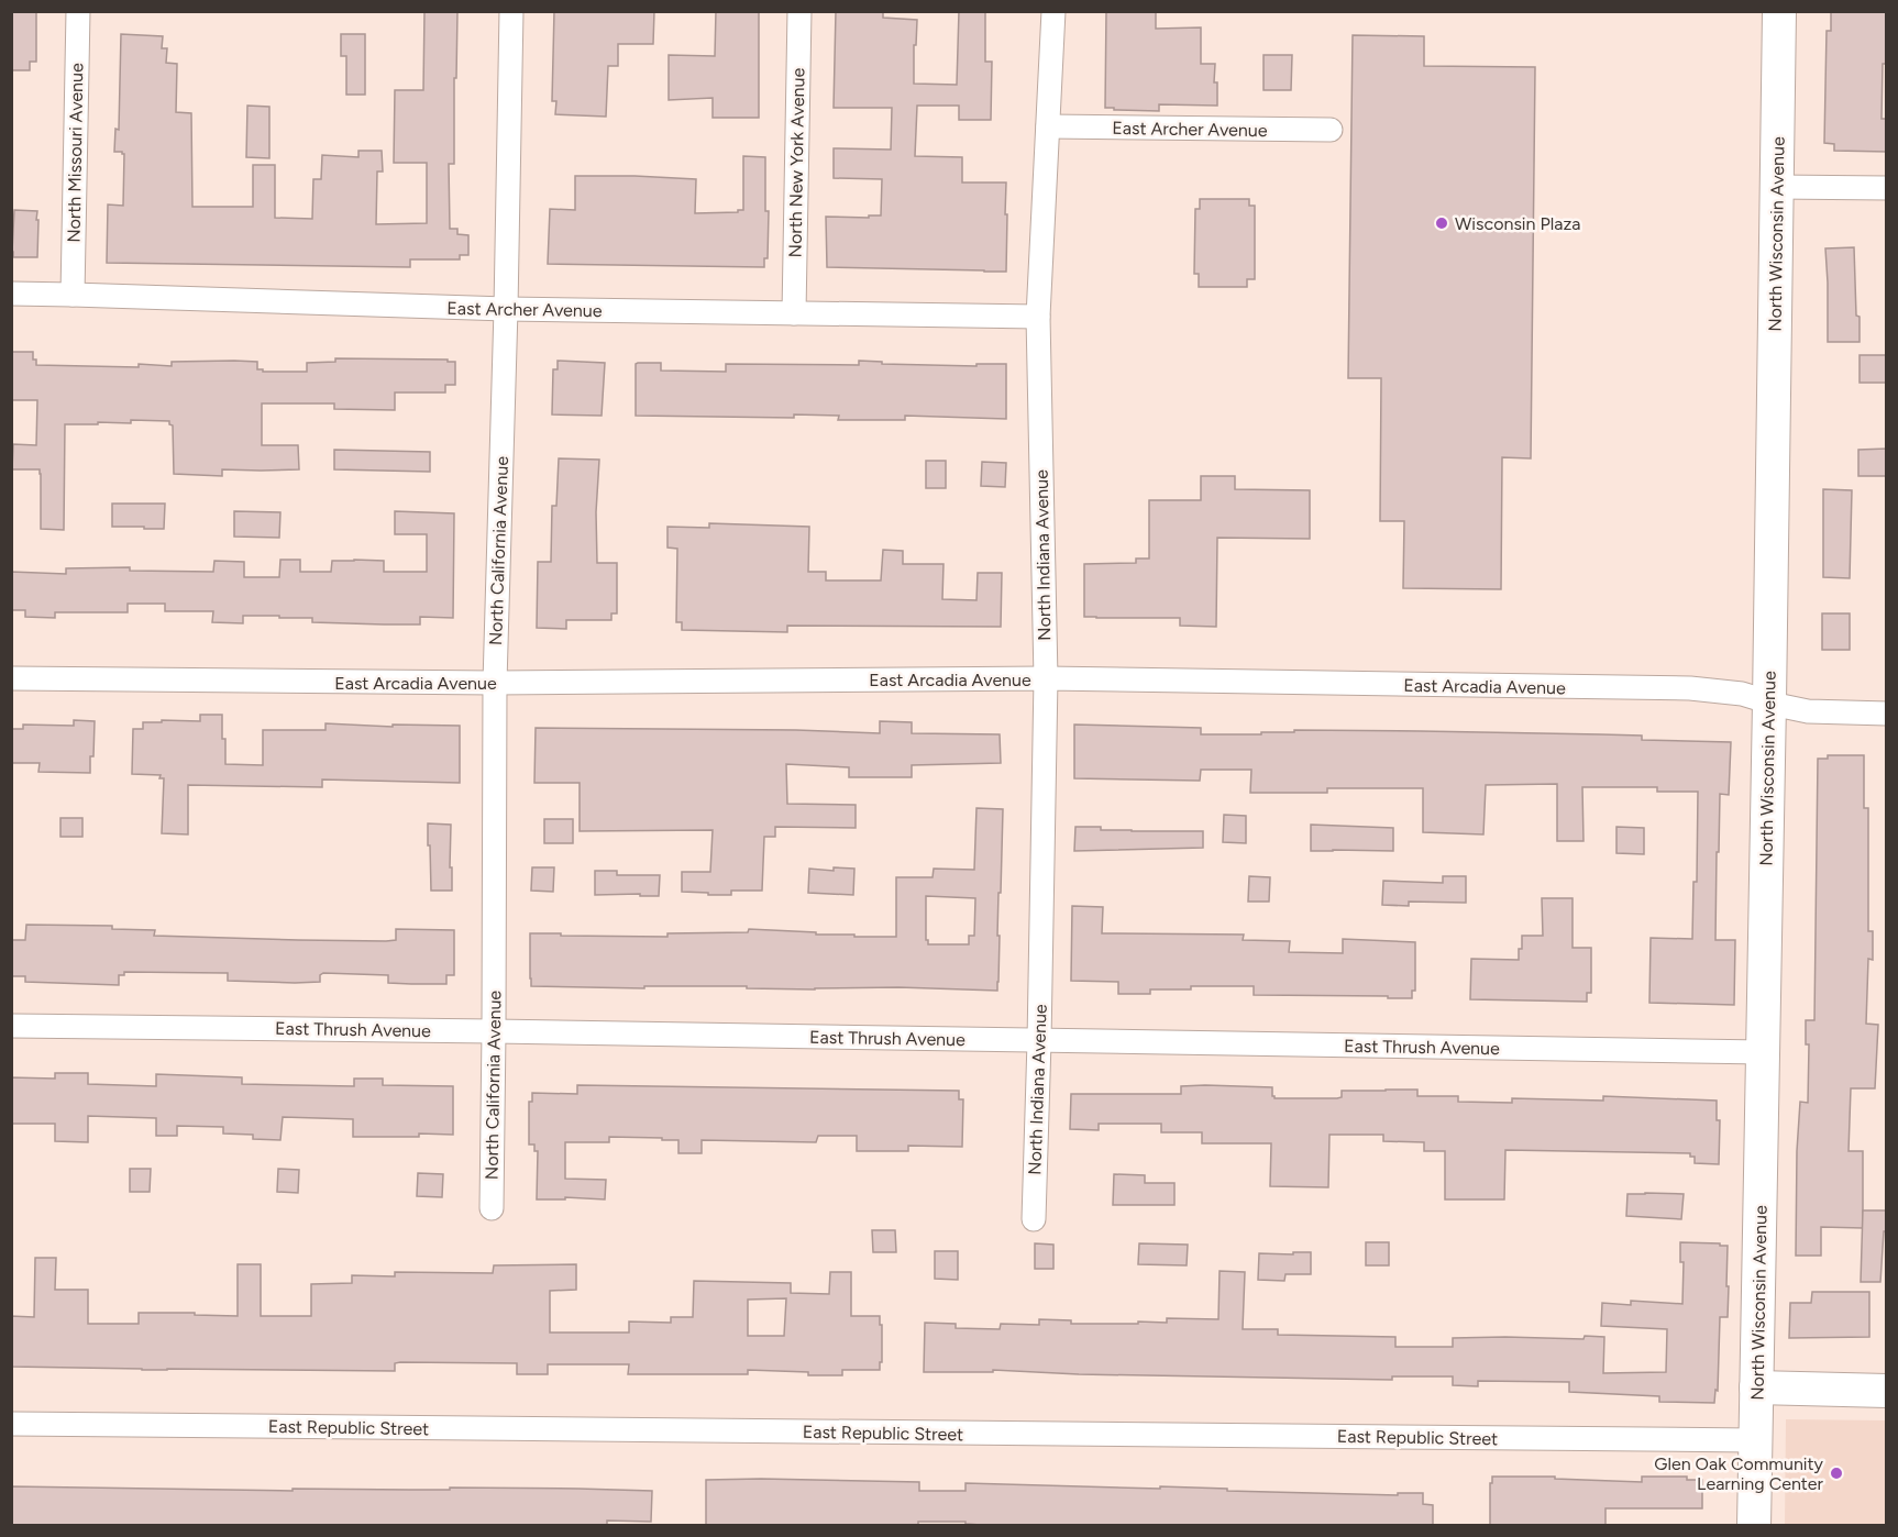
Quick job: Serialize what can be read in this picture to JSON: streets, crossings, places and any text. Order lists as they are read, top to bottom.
{
  "streets": {
    "street": [
      "East Archer Avenue",
      "North Missouri Avenue",
      "North New York Avenue",
      "North Wisconsin Avenue",
      "North California Avenue",
      "North Indiana Avenue",
      "East Arcadia Avenue",
      "East Thrush Avenue",
      "East Republic Street"
    ]
  },
  "crossings": [
    ["East Archer Avenue", "North Missouri Avenue"],
    ["East Archer Avenue", "North New York Avenue"],
    ["East Archer Avenue", "North California Avenue"],
    ["East Archer Avenue", "North Indiana Avenue"],
    ["North Wisconsin Avenue", "East Arcadia Avenue"],
    ["North Wisconsin Avenue", "East Thrush Avenue"],
    ["North Wisconsin Avenue", "East Republic Street"],
    ["North California Avenue", "East Arcadia Avenue"],
    ["North California Avenue", "East Thrush Avenue"],
    ["North Indiana Avenue", "East Arcadia Avenue"],
    ["North Indiana Avenue", "East Thrush Avenue"]
  ],
  "places": ["Wisconsin Plaza", "Glen Oak Community Learning Center"]
}
